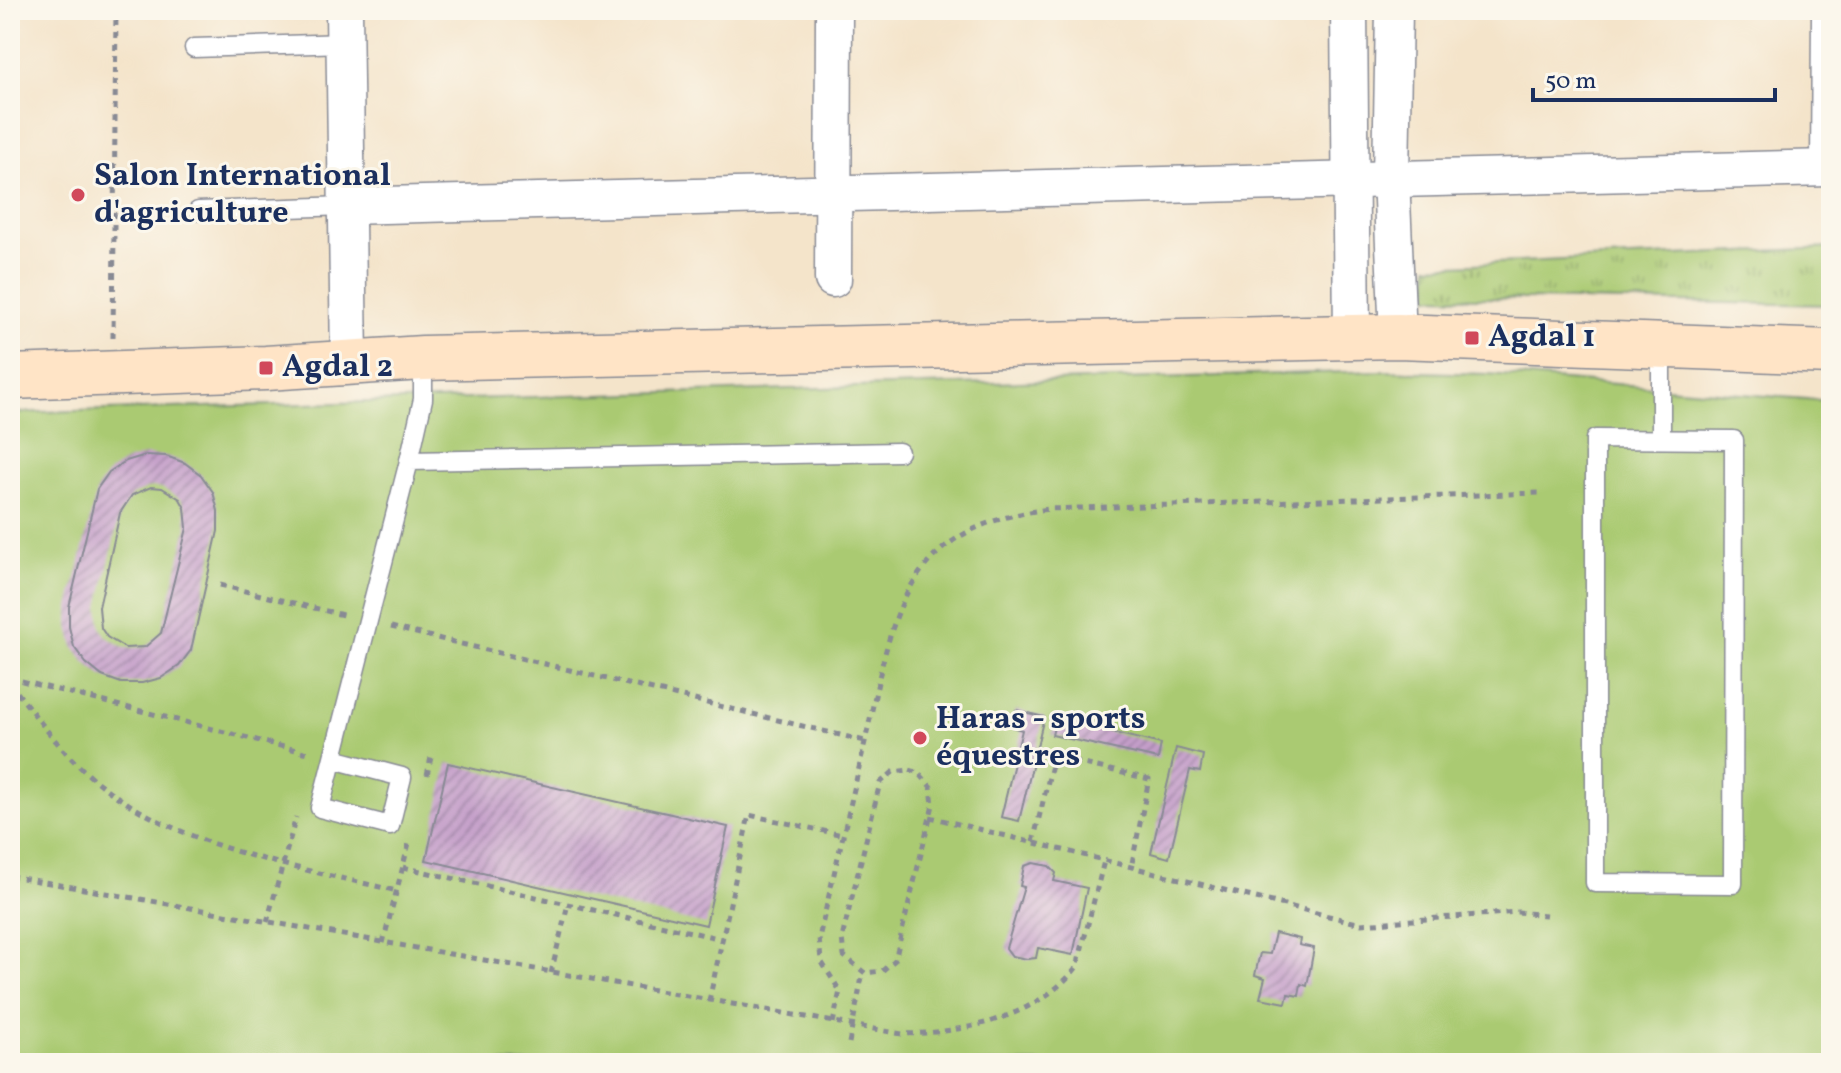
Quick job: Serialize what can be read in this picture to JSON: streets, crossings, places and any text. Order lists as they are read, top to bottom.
{
  "places": {
    "other": ["Salon International d'agriculture", "Haras - sports équestres"],
    "transit": ["Agdal 1", "Agdal 2"]
  },
  "scale_bar": "50 m"
}
